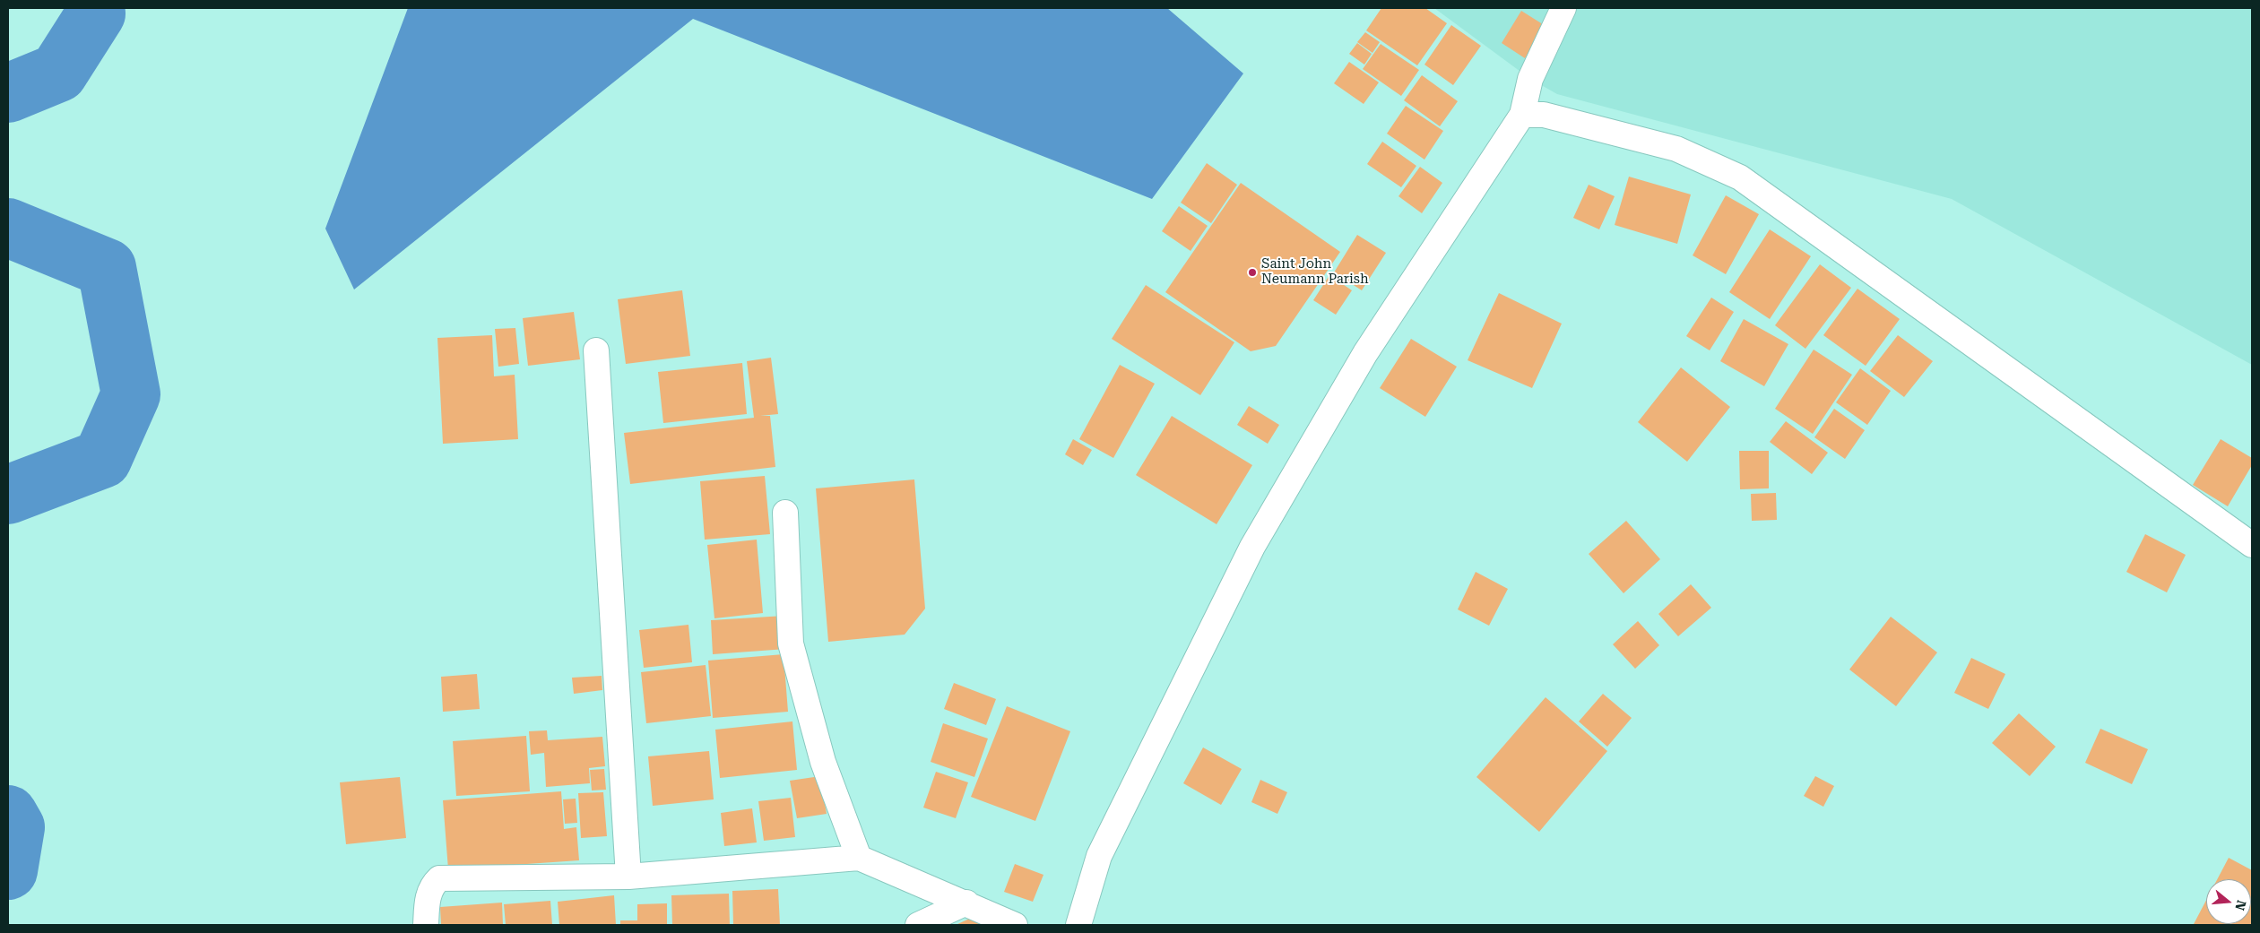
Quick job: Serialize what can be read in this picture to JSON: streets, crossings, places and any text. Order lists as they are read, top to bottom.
{
  "places": ["Saint John Neumann Parish"],
  "north": "right"
}
